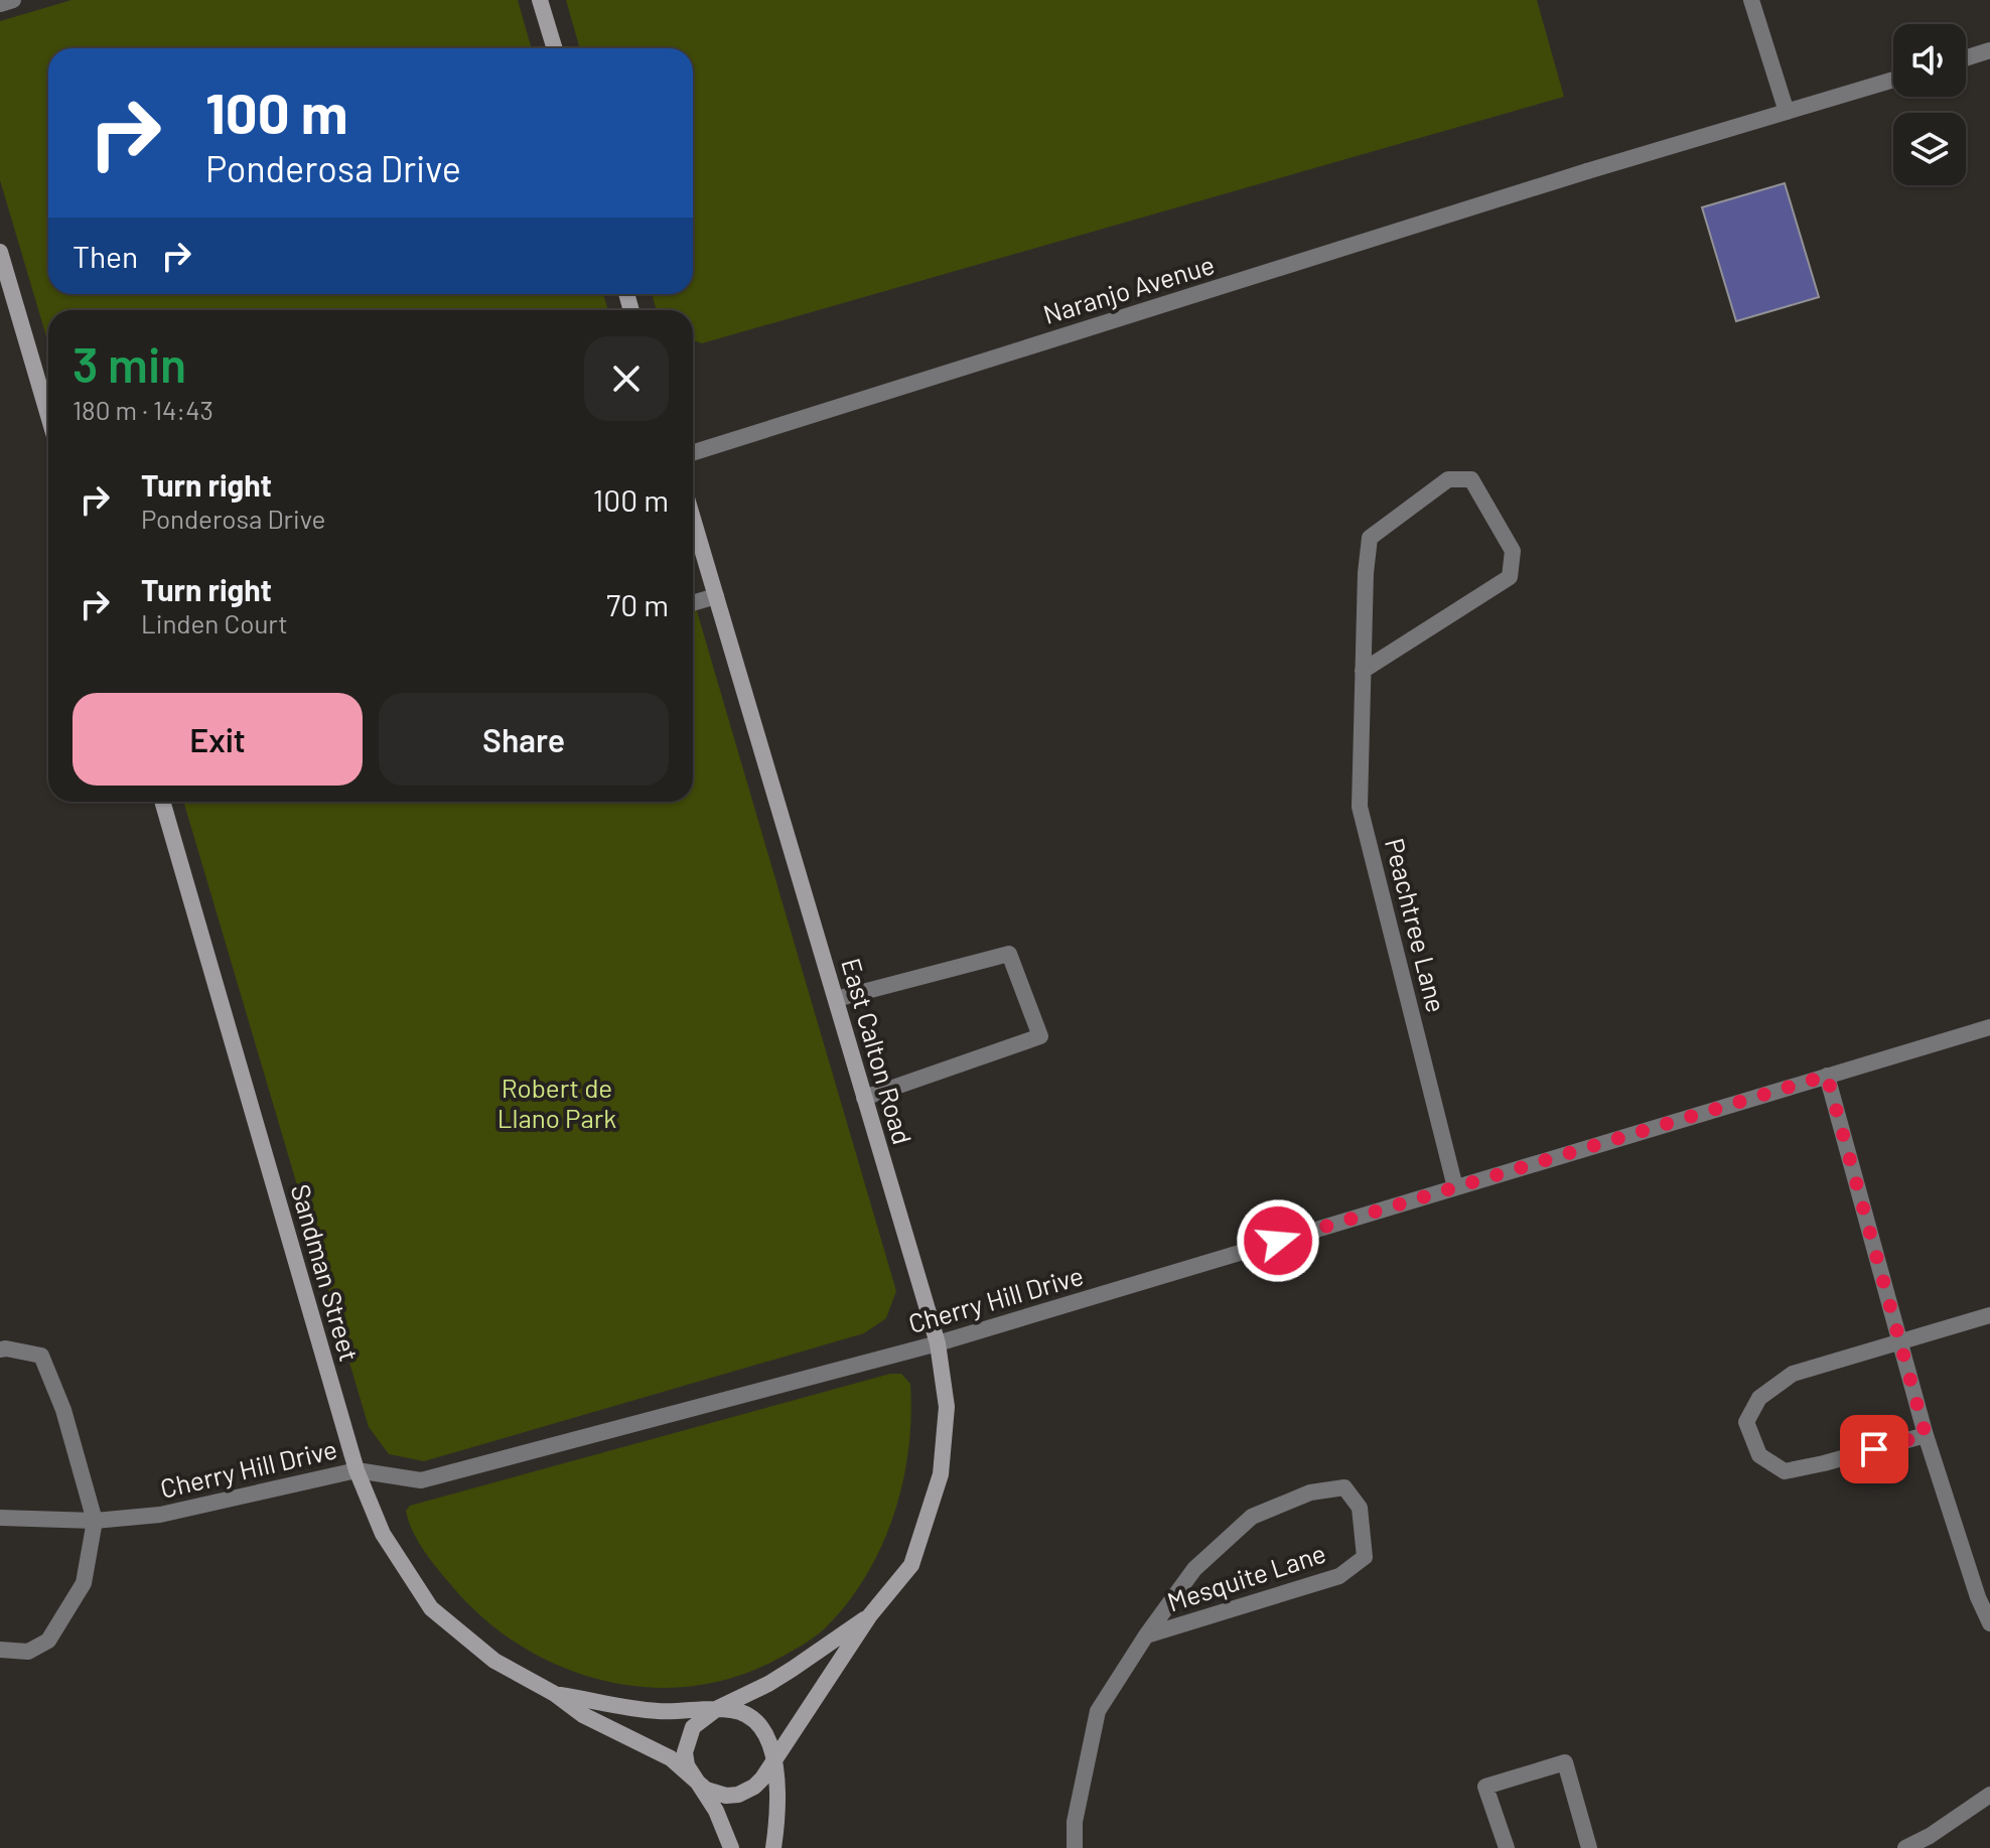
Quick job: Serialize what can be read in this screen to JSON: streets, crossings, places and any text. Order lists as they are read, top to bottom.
{
  "streets": {
    "main road": ["East Calton Road", "Sandman Street"],
    "street": [
      "Naranjo Avenue",
      "Peachtree Lane",
      "Cherry Hill Drive",
      "Mesquite Lane"
    ]
  },
  "crossings": [
    ["Peachtree Lane", "Cherry Hill Drive"],
    ["East Calton Road", "Sandman Street"],
    ["East Calton Road", "Cherry Hill Drive"],
    ["Sandman Street", "Cherry Hill Drive"]
  ],
  "parks": ["Robert de Llano Park"],
  "page": {
    "turn": ["100 m", "Ponderosa Drive"],
    "then": "Then",
    "heading": ["3 min", "180 m · 14:43"],
    "list": [
      {
        "name": "Turn right",
        "note": "Ponderosa Drive",
        "value": "100 m"
      },
      {
        "name": "Turn right",
        "note": "Linden Court",
        "value": "70 m"
      }
    ],
    "buttons": ["Exit", "Share"]
  }
}
